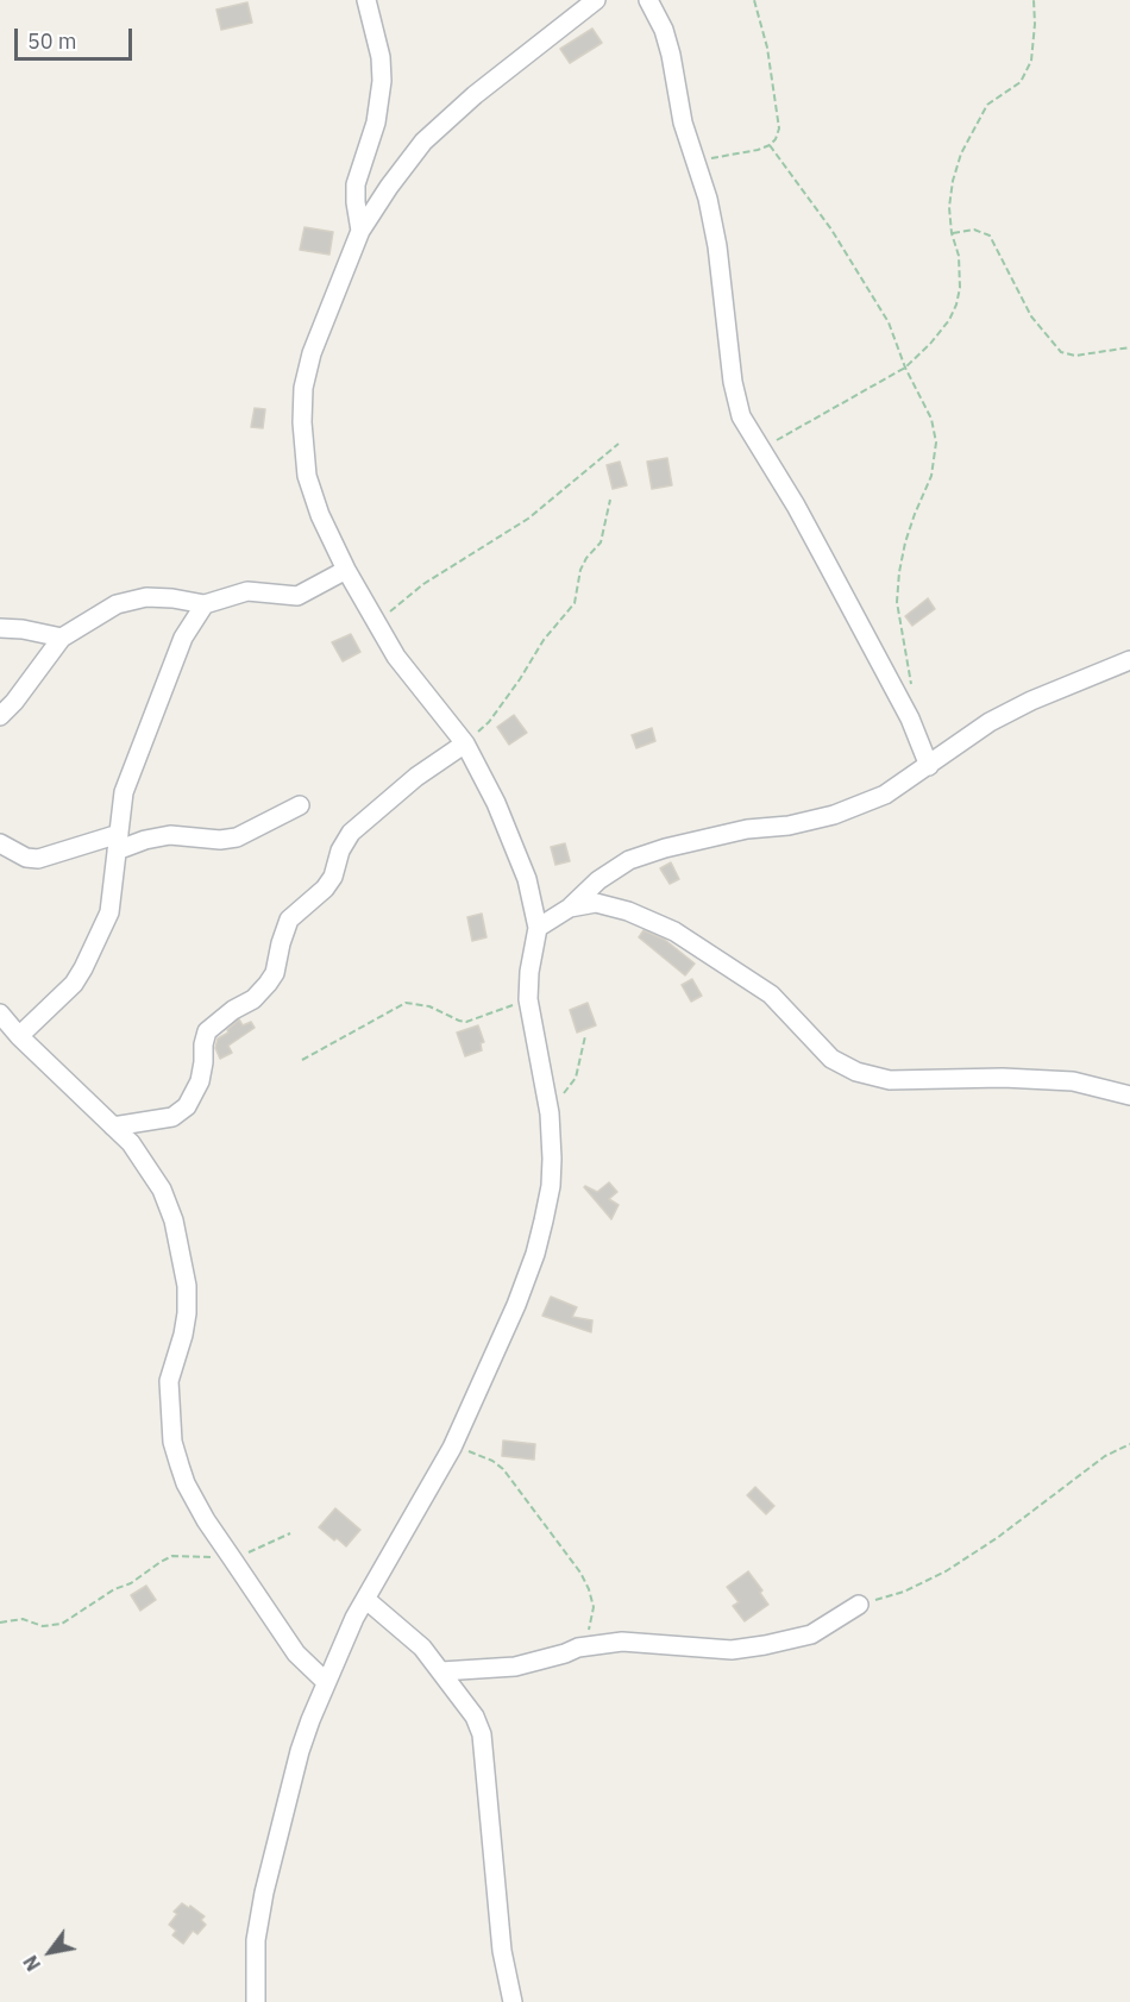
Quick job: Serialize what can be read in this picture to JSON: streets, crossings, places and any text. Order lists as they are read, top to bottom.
{
  "scale_bar": "50 m",
  "north": "bottom left"
}
